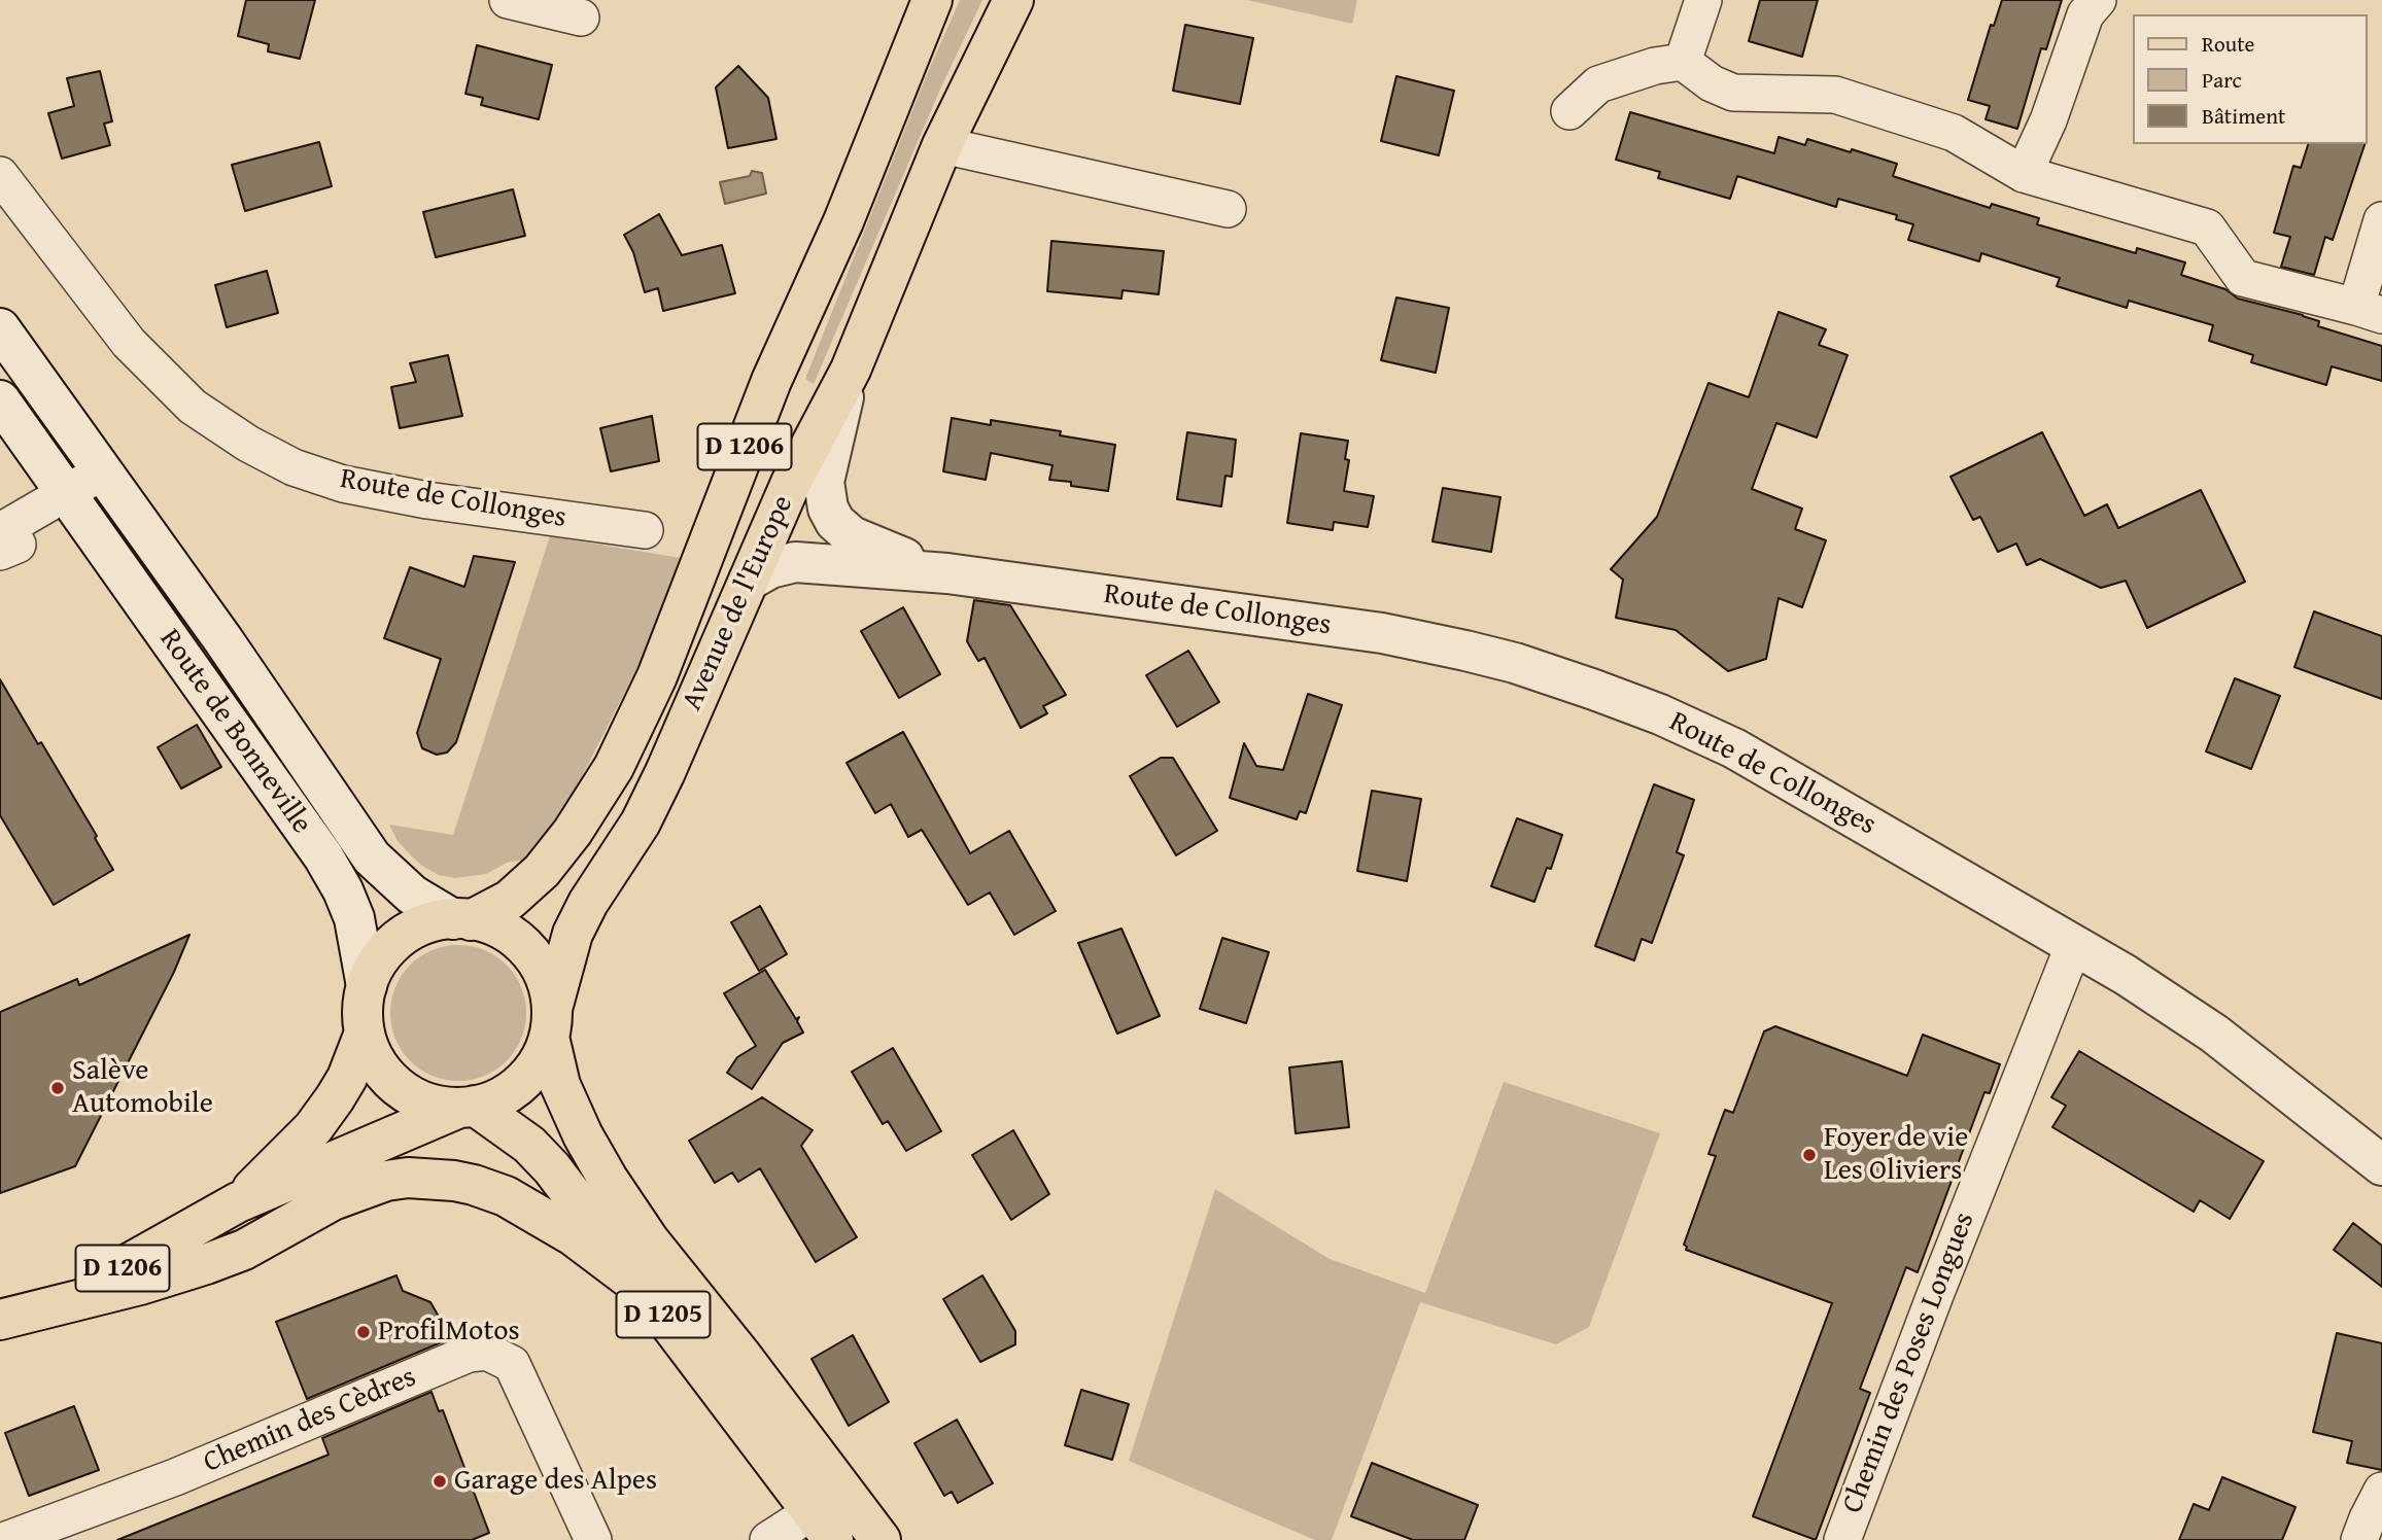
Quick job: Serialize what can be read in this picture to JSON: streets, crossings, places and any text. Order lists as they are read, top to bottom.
{
  "streets": {
    "main road": ["D 1206", "Avenue de l'Europe", "D 1205"],
    "street": [
      "Route de Collonges",
      "Route de Bonneville",
      "Chemin des Poses Longues",
      "Chemin des Cèdres"
    ]
  },
  "crossings": [
    ["D 1206", "Avenue de l'Europe"],
    ["D 1206", "Route de Bonneville"],
    ["D 1206", "D 1205"],
    ["Route de Collonges", "Avenue de l'Europe"],
    ["Route de Collonges", "Chemin des Poses Longues"],
    ["Avenue de l'Europe", "Route de Bonneville"],
    ["Avenue de l'Europe", "D 1205"],
    ["Route de Bonneville", "D 1205"]
  ],
  "places": [
    "Salève Automobile",
    "Foyer de vie Les Oliviers",
    "ProfilMotos",
    "Garage des Alpes"
  ],
  "legend": ["Route", "Parc", "Bâtiment"]
}
